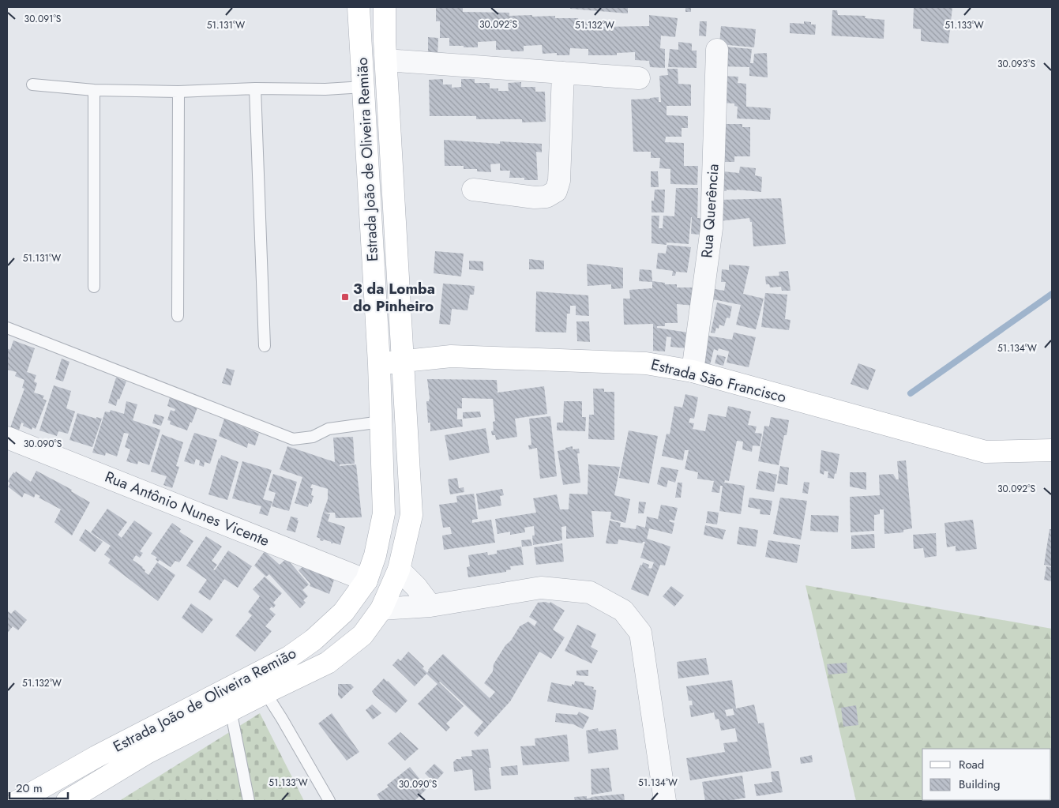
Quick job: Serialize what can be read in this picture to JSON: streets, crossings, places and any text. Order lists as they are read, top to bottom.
{
  "streets": {
    "main road": ["Estrada João de Oliveira Remião", "Estrada São Francisco"],
    "street": ["Rua Querência", "Rua Antônio Nunes Vicente"]
  },
  "crossings": [
    ["Estrada João de Oliveira Remião", "Estrada São Francisco"],
    ["Estrada João de Oliveira Remião", "Rua Antônio Nunes Vicente"],
    ["Rua Querência", "Estrada São Francisco"]
  ],
  "places": {
    "transit": ["3 da Lomba do Pinheiro"]
  },
  "legend": ["Road", "Building"],
  "scale_bar": "20 m",
  "coordinates": [
    "30.091°S",
    "30.092°S",
    "51.131°W",
    "51.132°W",
    "51.133°W",
    "30.093°S",
    "51.134°W",
    "30.090°S"
  ]
}
